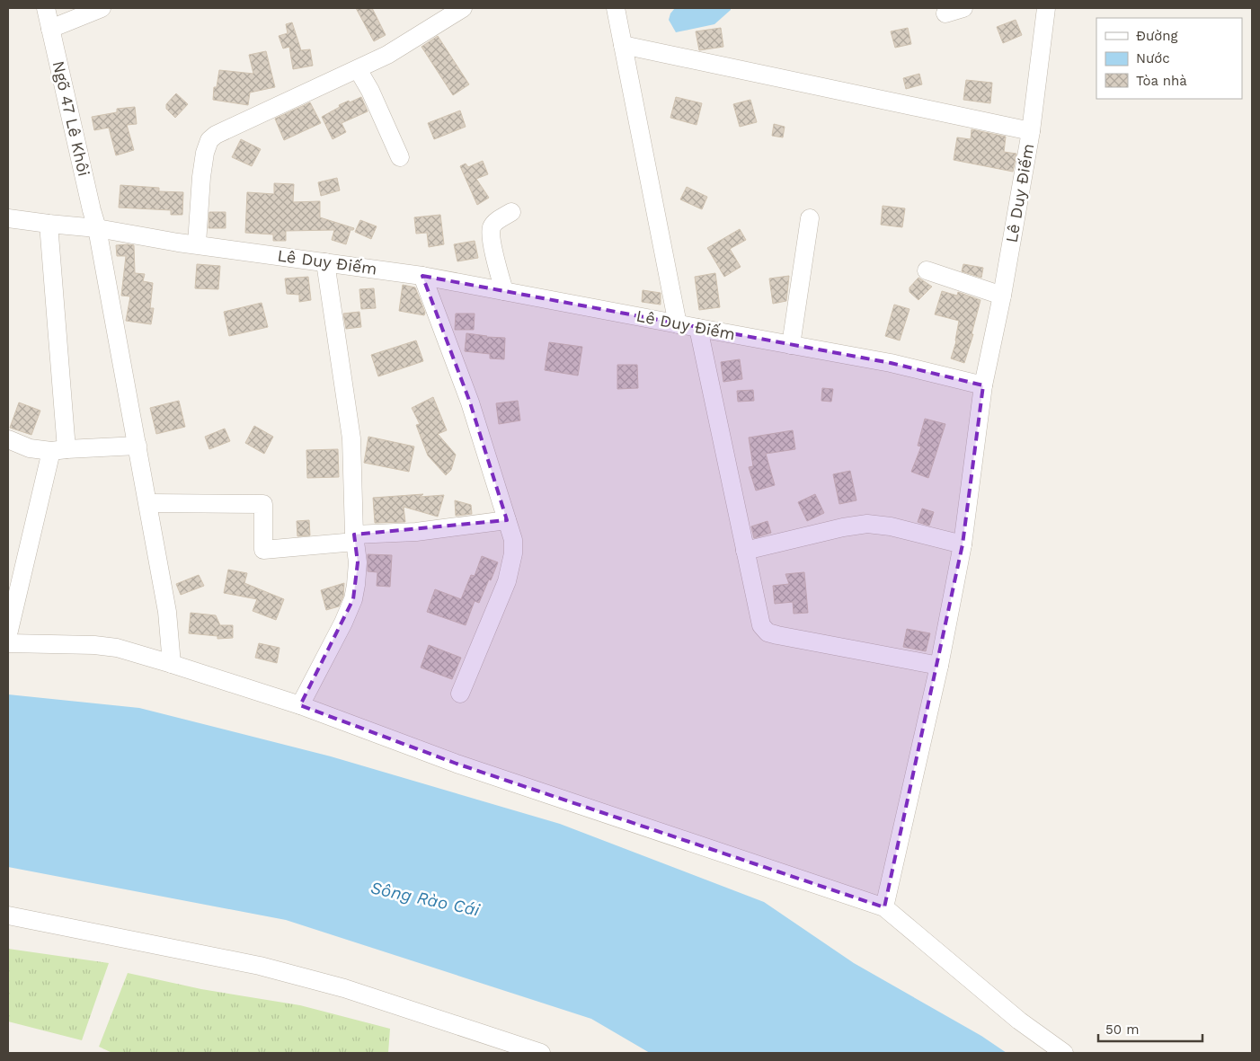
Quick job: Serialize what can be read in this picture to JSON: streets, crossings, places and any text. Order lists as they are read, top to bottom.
{
  "streets": {
    "street": ["Ngõ 47 Lê Khôi", "Lê Duy Điếm"]
  },
  "crossings": [
    ["Ngõ 47 Lê Khôi", "Lê Duy Điếm"]
  ],
  "water": ["Sông Rào Cái"],
  "legend": ["Đường", "Nước", "Tòa nhà"],
  "scale_bar": "50 m"
}
